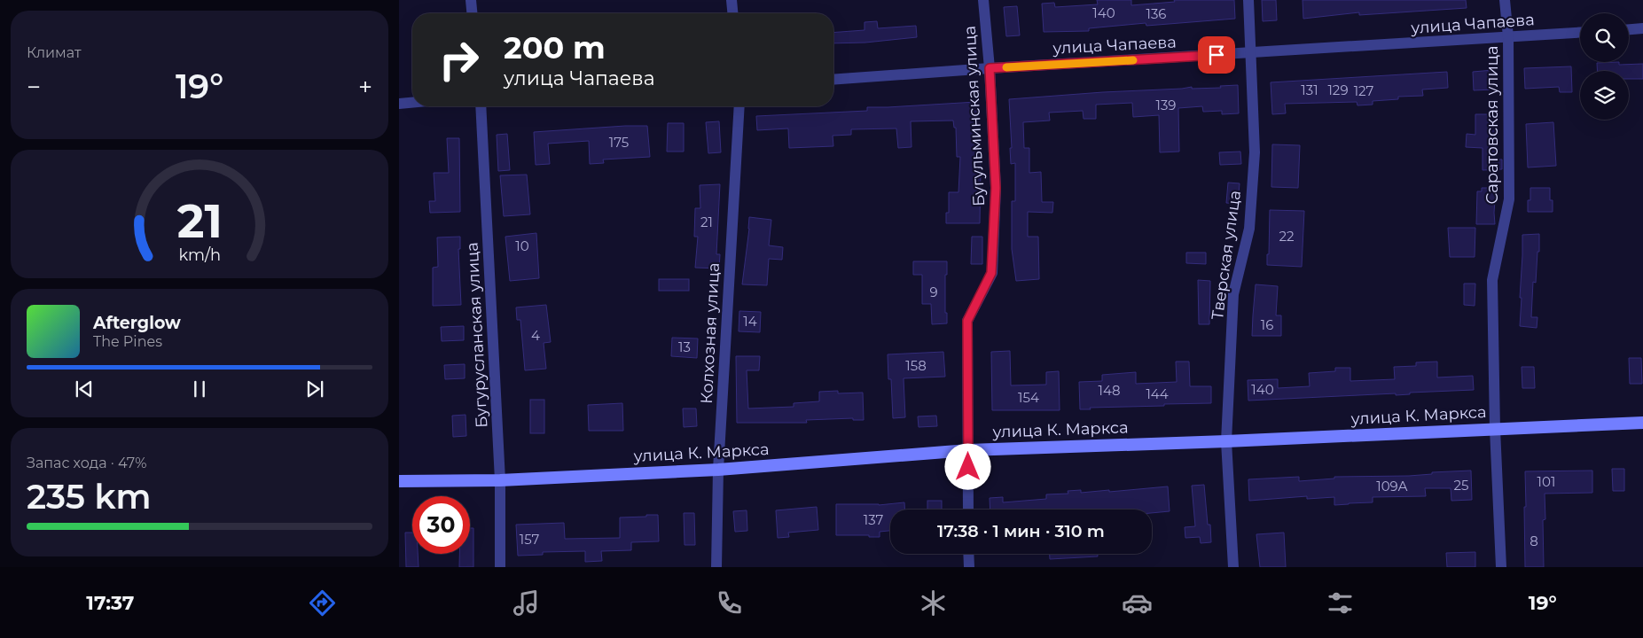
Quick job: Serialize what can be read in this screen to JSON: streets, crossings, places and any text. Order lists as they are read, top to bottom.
{
  "streets": {
    "main road": ["улица К. Маркса"],
    "street": [
      "улица Чапаева",
      "Бугульминская улица",
      "Саратовская улица",
      "Тверская улица",
      "Колхозная улица",
      "Бугурусланская улица"
    ]
  },
  "crossings": [
    ["улица Чапаева", "Бугульминская улица"],
    ["улица Чапаева", "Саратовская улица"],
    ["улица Чапаева", "Тверская улица"],
    ["Бугульминская улица", "улица К. Маркса"],
    ["Саратовская улица", "улица К. Маркса"],
    ["Тверская улица", "улица К. Маркса"],
    ["Колхозная улица", "улица К. Маркса"],
    ["Бугурусланская улица", "улица К. Маркса"]
  ],
  "house_numbers": [
    "140",
    "136",
    "131",
    "129",
    "127",
    "139",
    "175",
    "21",
    "22",
    "10",
    "9",
    "14",
    "16",
    "4",
    "13",
    "158",
    "140",
    "148",
    "144",
    "154",
    "101",
    "25",
    "109А",
    "137",
    "157",
    "8"
  ],
  "page": {
    "tile": [
      "Климат",
      ["Запас хода · 47%", "235 km"]
    ],
    "turn": ["200 m", "улица Чапаева"],
    "heat": ["−", "19°", "+"],
    "song": ["Afterglow", "The Pines"],
    "limit": "30",
    "trip": "17:38 · 1 мин · 310 m",
    "tabs": ["17:37", "19°"],
    "gauge": ["21", "km/h"]
  }
}
